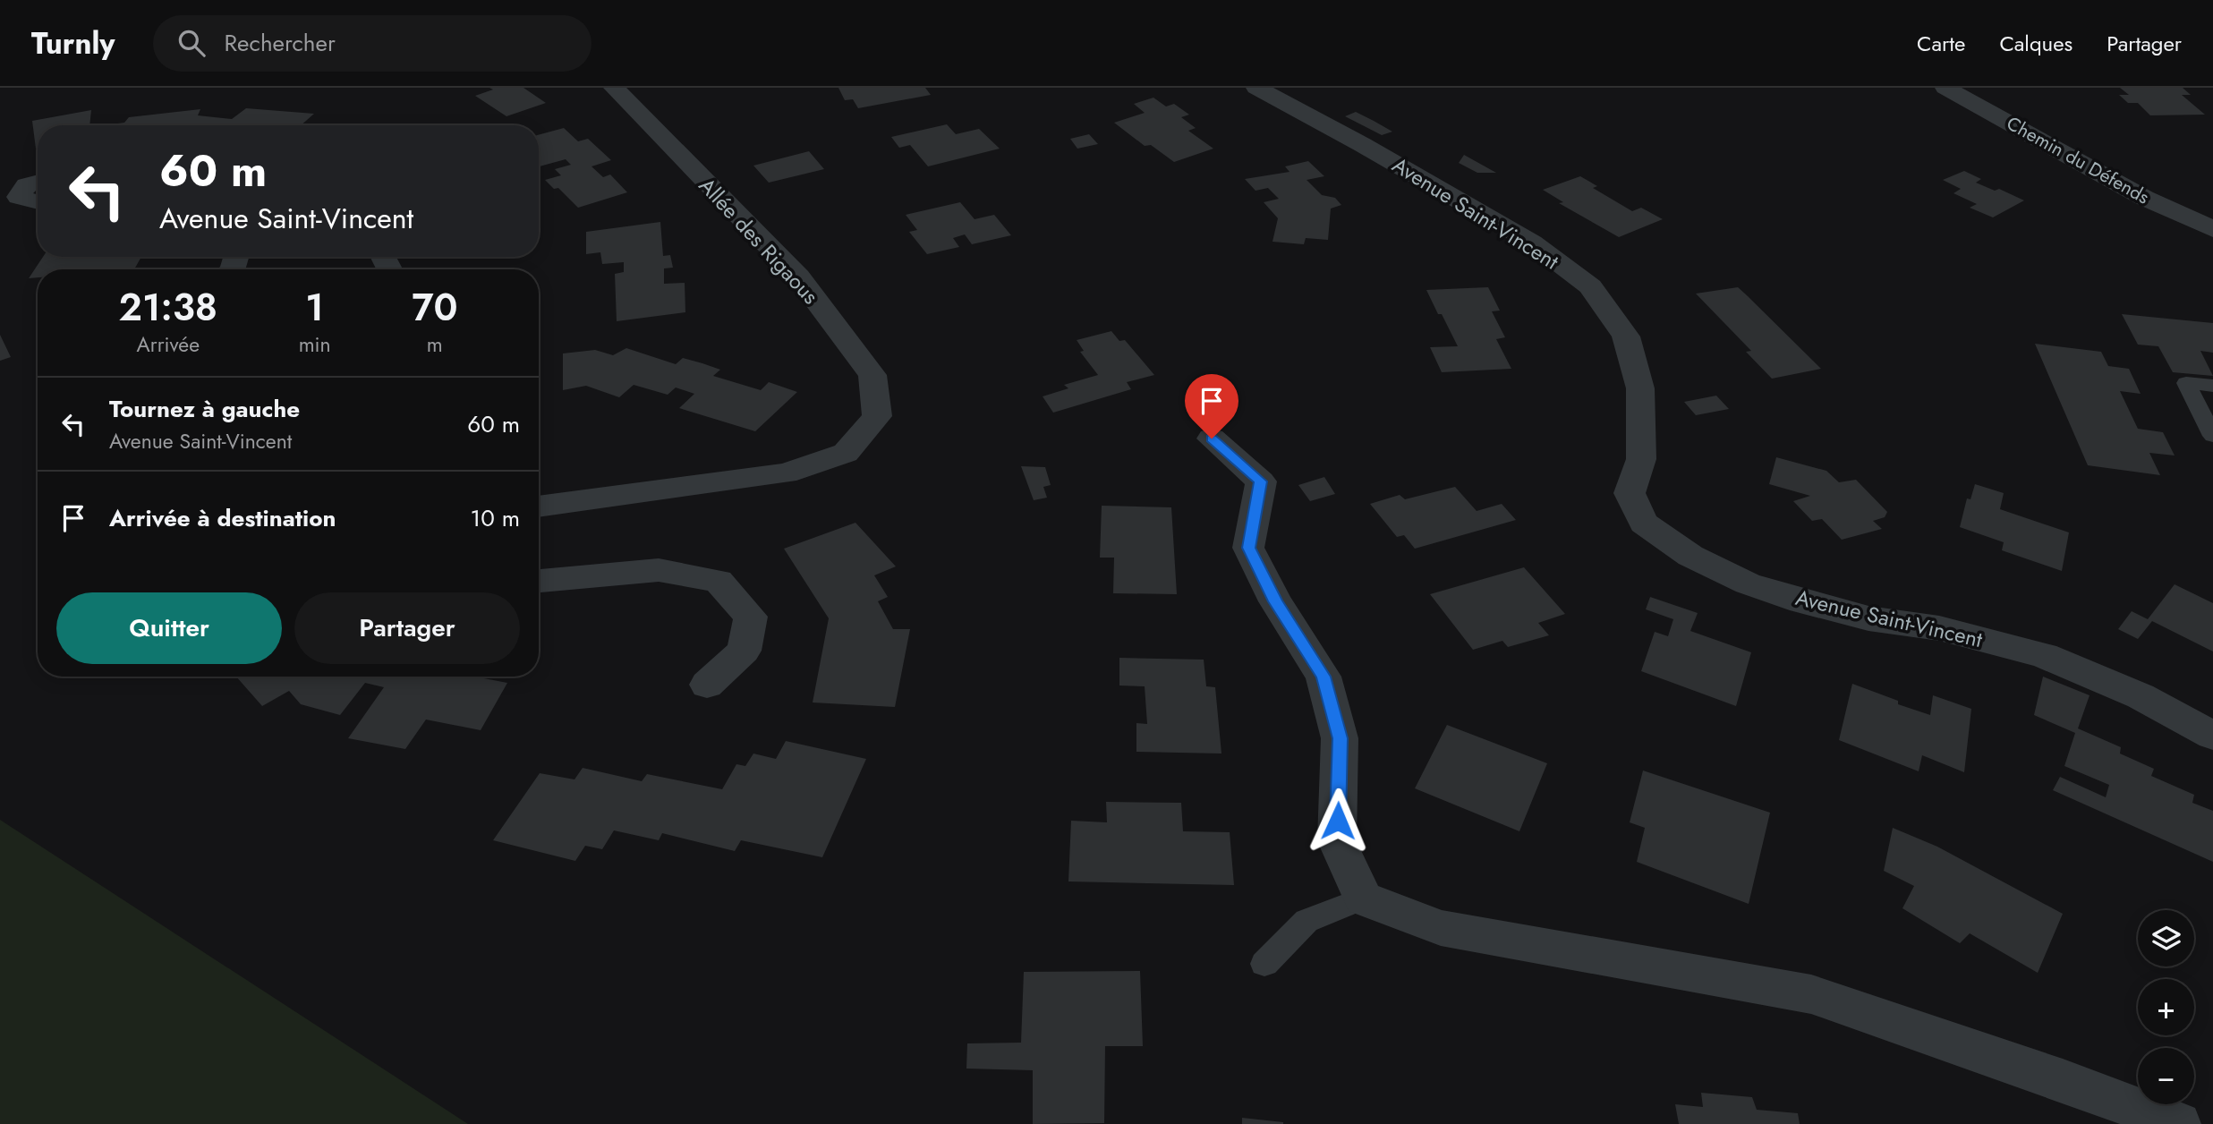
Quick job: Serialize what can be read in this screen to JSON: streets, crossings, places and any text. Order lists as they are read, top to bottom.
{
  "streets": {
    "street": ["Chemin du Défends", "Avenue Saint-Vincent", "Allée des Rigaous"]
  },
  "page": {
    "header": "Turnly",
    "search": "Rechercher",
    "nav": ["Carte", "Calques", "Partager"],
    "turn": ["60 m", "Avenue Saint-Vincent"],
    "eta": [
      "21:38",
      "Arrivée",
      "1",
      "min",
      "70",
      "m"
    ],
    "list": [
      {
        "name": "Tournez à gauche",
        "note": "Avenue Saint-Vincent",
        "value": "60 m"
      },
      {
        "name": "Arrivée à destination",
        "value": "10 m"
      }
    ],
    "buttons": ["Quitter", "Partager"],
    "map_buttons": ["+", "−"]
  }
}
